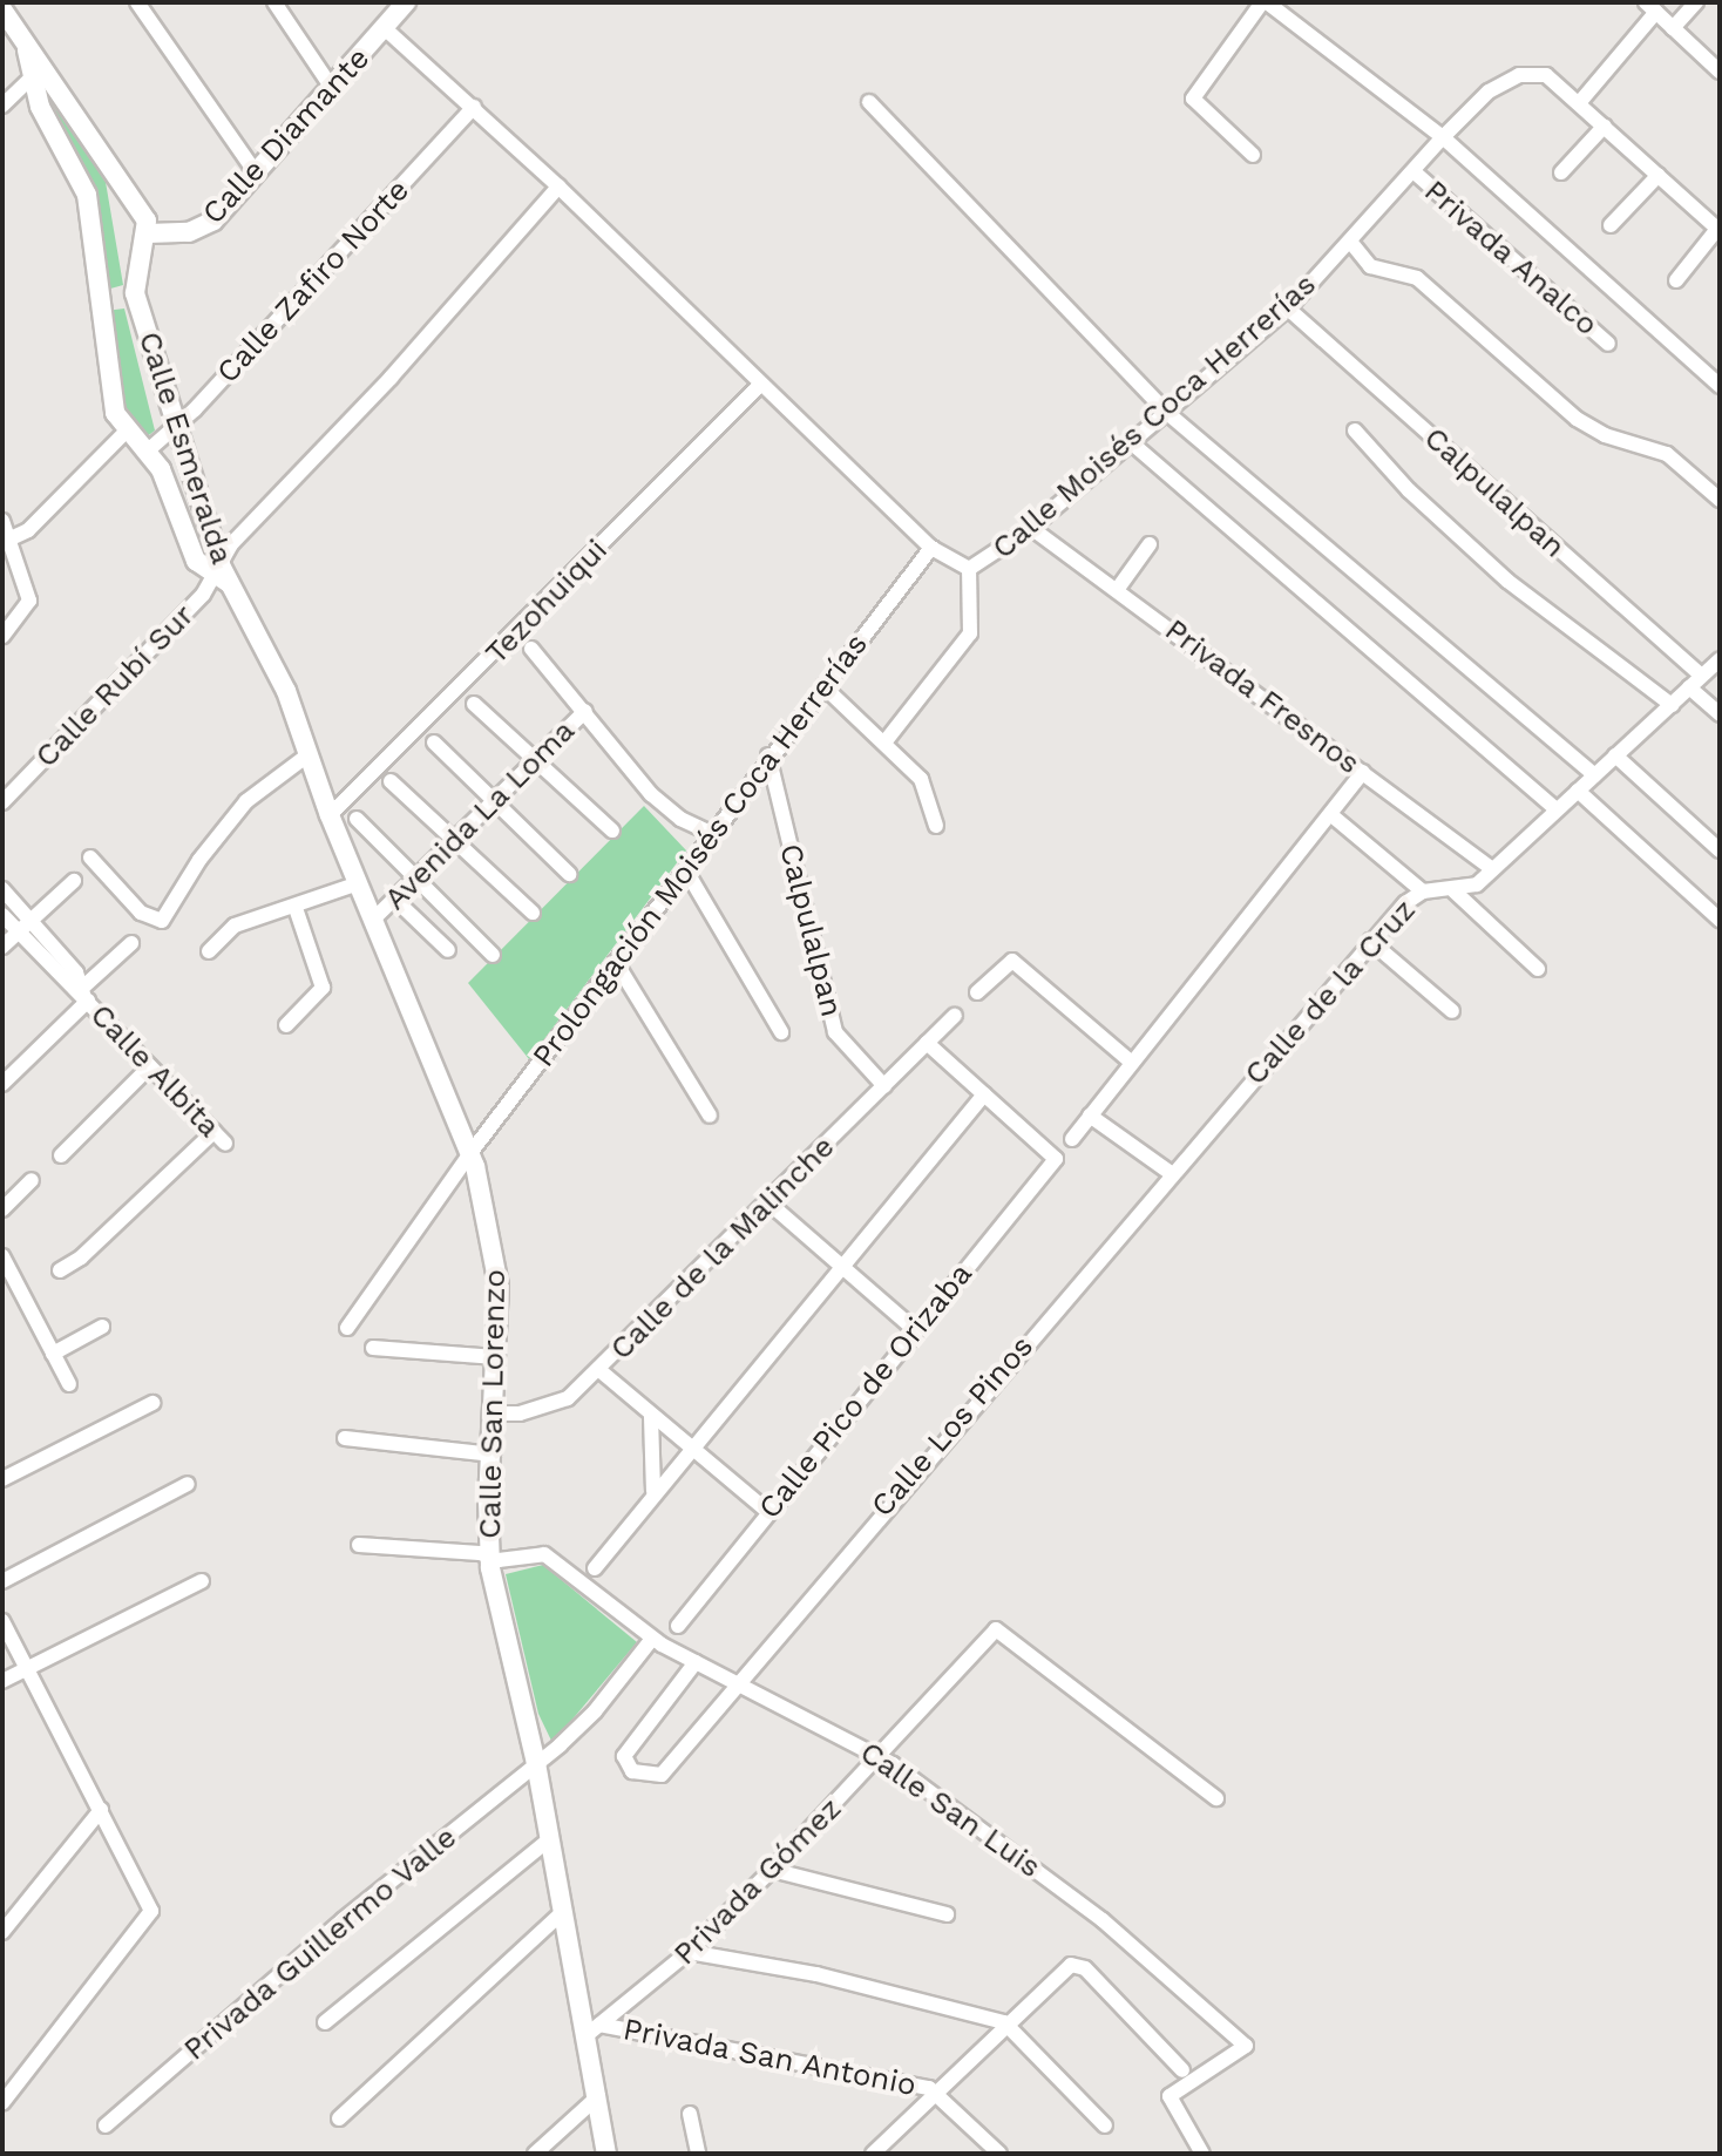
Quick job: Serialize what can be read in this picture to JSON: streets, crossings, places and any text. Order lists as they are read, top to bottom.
{
  "streets": {
    "street": [
      "Calle Diamante",
      "Privada Analco",
      "Calle Zafiro Norte",
      "Calle Moisés Coca Herrerías",
      "Calle Esmeralda",
      "Calpulalpan",
      "Tezohuiqui",
      "Calle Rubí Sur",
      "Privada Fresnos",
      "Avenida La Loma",
      "Prolongación Moisés Coca Herrerías",
      "Calle de la Cruz",
      "Calle Albita",
      "Calle de la Malinche",
      "Calle Pico de Orizaba",
      "Calle San Lorenzo",
      "Calle Los Pinos",
      "Calle San Luis",
      "Privada Gómez",
      "Privada Guillermo Valle",
      "Privada San Antonio"
    ]
  },
  "crossings": [
    ["Calle Diamante", "Calle Moisés Coca Herrerías"],
    ["Calle Diamante", "Calle Esmeralda"],
    ["Privada Analco", "Calle Moisés Coca Herrerías"],
    ["Calle Zafiro Norte", "Calle Moisés Coca Herrerías"],
    ["Calle Zafiro Norte", "Calle Esmeralda"],
    ["Calle Moisés Coca Herrerías", "Calpulalpan"],
    ["Calle Moisés Coca Herrerías", "Tezohuiqui"],
    ["Calle Moisés Coca Herrerías", "Calle Rubí Sur"],
    ["Calle Moisés Coca Herrerías", "Privada Fresnos"],
    ["Calle Moisés Coca Herrerías", "Prolongación Moisés Coca Herrerías"],
    ["Calle Esmeralda", "Calle Rubí Sur"],
    ["Calle Esmeralda", "Calle San Lorenzo"],
    ["Calpulalpan", "Prolongación Moisés Coca Herrerías"],
    ["Calpulalpan", "Calle de la Cruz"],
    ["Calpulalpan", "Calle de la Malinche"],
    ["Tezohuiqui", "Calle San Lorenzo"],
    ["Calle Rubí Sur", "Calle San Lorenzo"],
    ["Privada Fresnos", "Calle de la Cruz"],
    ["Avenida La Loma", "Calle San Lorenzo"],
    ["Prolongación Moisés Coca Herrerías", "Calle San Lorenzo"],
    ["Calle de la Cruz", "Calle Los Pinos"],
    ["Calle de la Malinche", "Calle San Lorenzo"],
    ["Calle San Lorenzo", "Calle San Luis"],
    ["Calle San Lorenzo", "Privada Gómez"],
    ["Calle San Lorenzo", "Privada Guillermo Valle"],
    ["Calle San Lorenzo", "Privada San Antonio"],
    ["Calle Los Pinos", "Calle San Luis"],
    ["Calle San Luis", "Privada Gómez"],
    ["Calle San Luis", "Privada Guillermo Valle"],
    ["Privada Gómez", "Privada San Antonio"]
  ]
}
